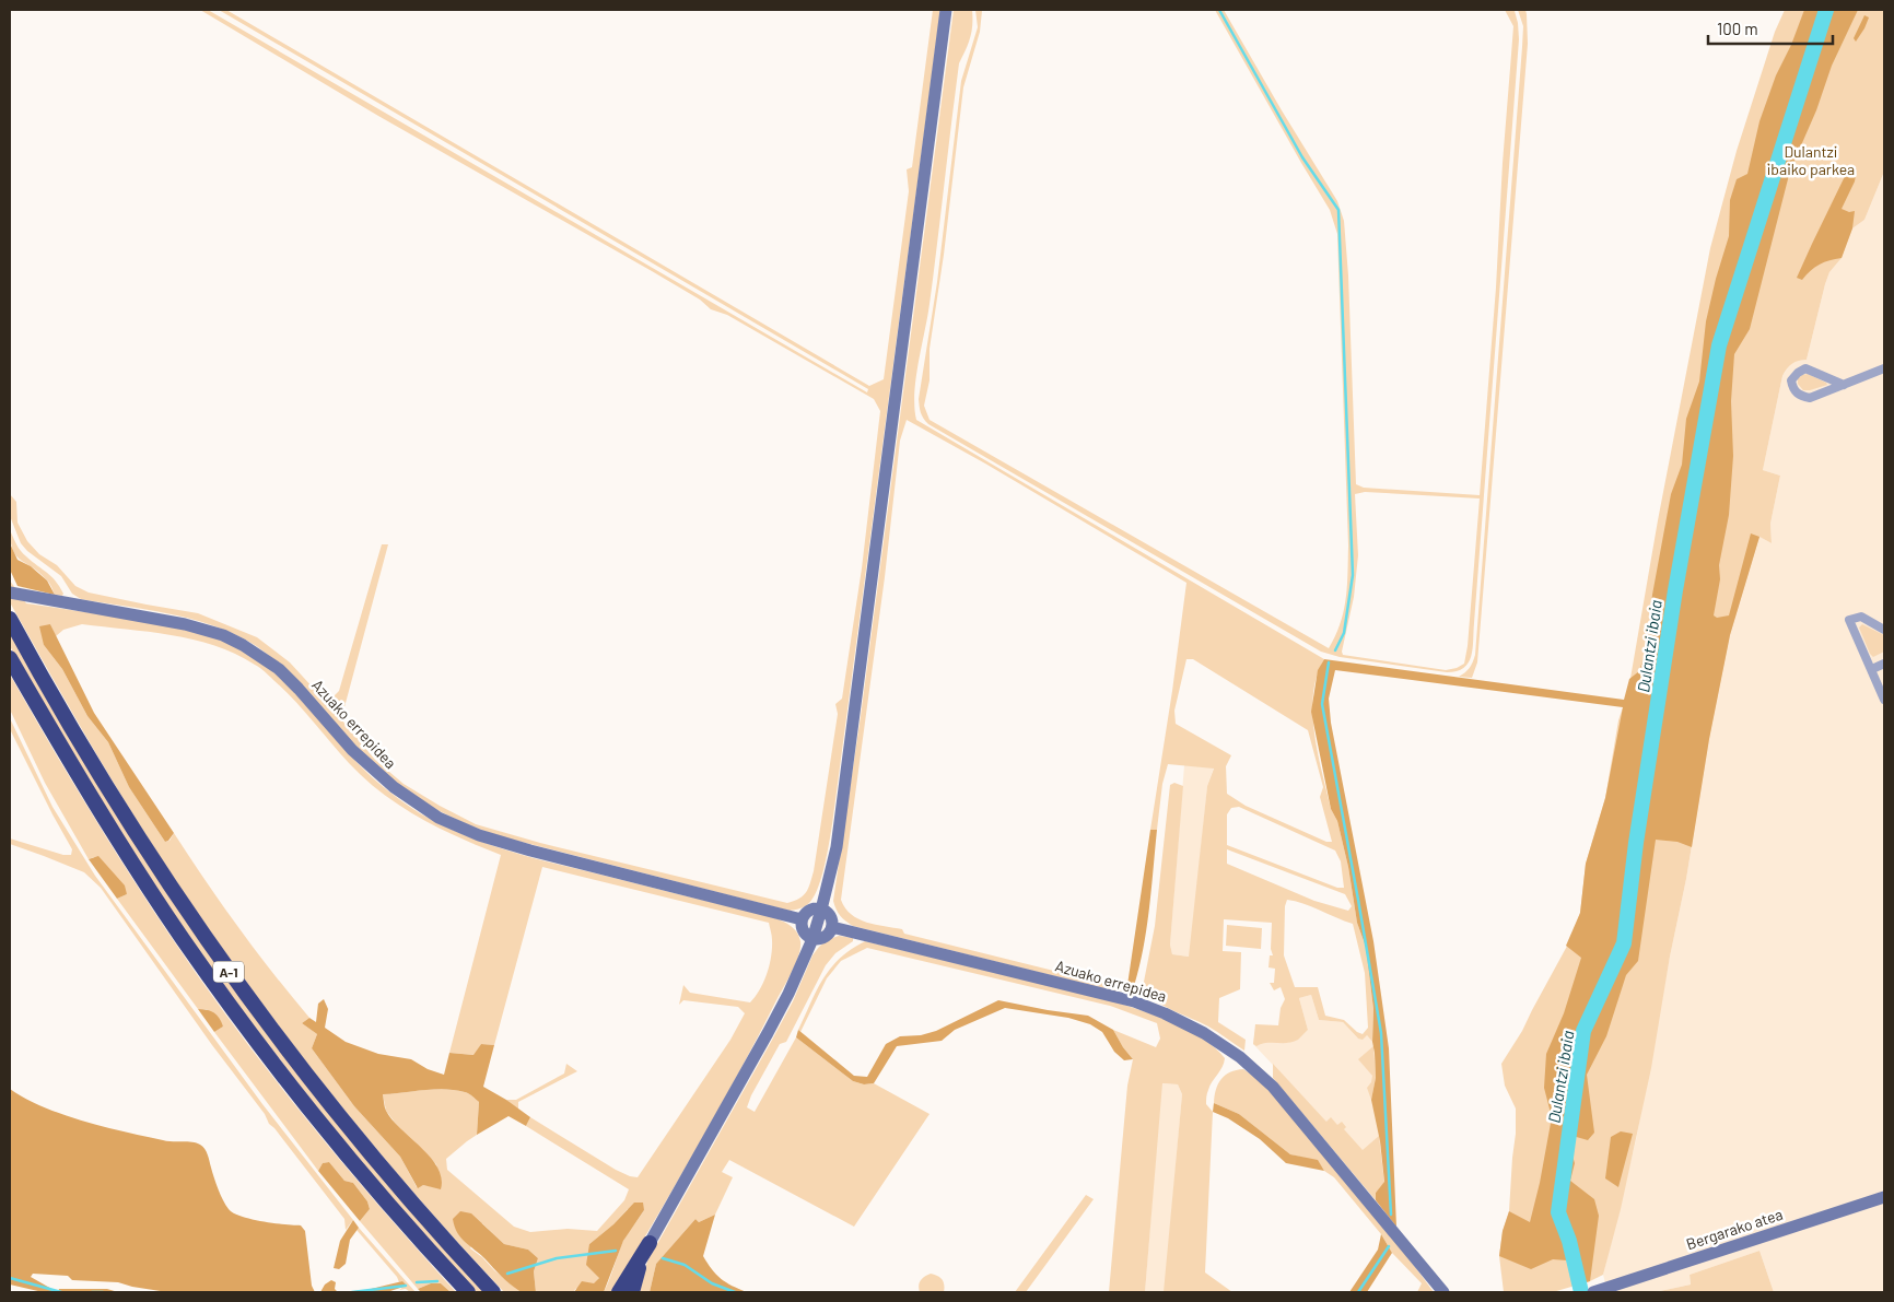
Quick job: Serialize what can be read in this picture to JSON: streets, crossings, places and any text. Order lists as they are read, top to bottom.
{
  "streets": {
    "highway": ["A-1"],
    "street": ["Azuako errepidea", "Bergarako atea"]
  },
  "water": ["Dulantzi ibaia"],
  "parks": ["Dulantzi ibaiko parkea"],
  "scale_bar": "100 m"
}
